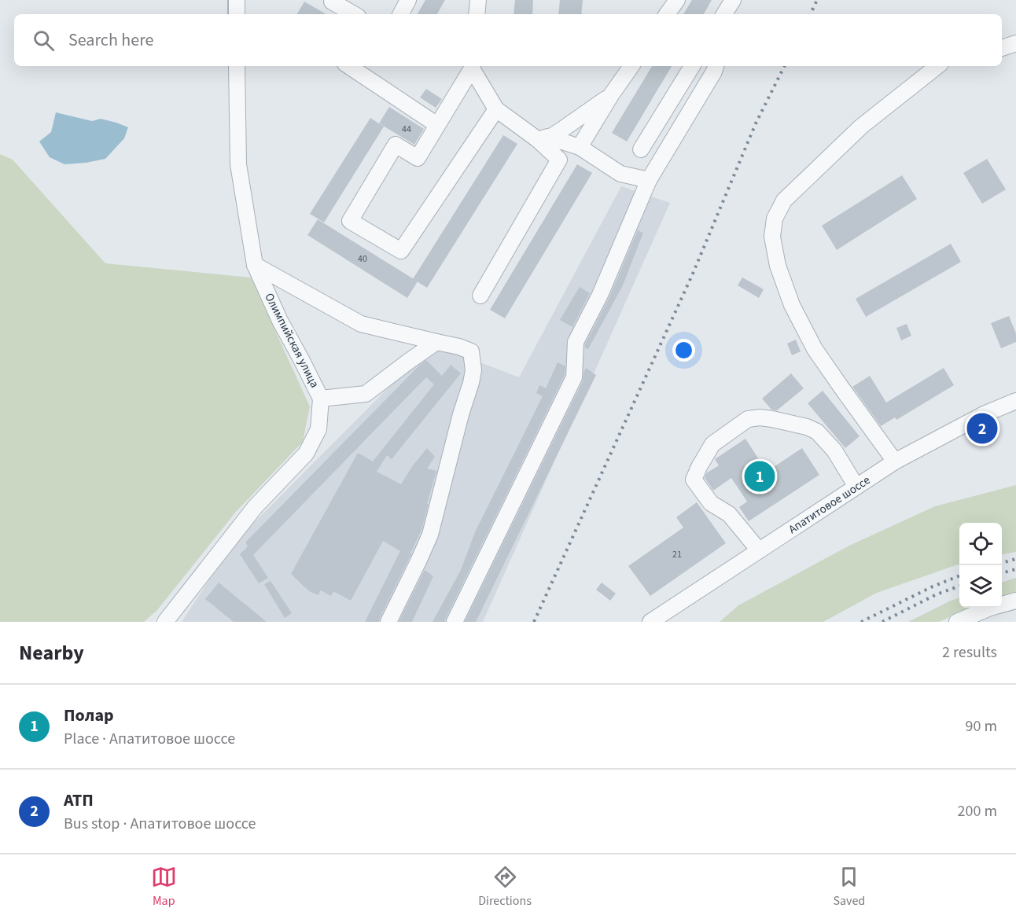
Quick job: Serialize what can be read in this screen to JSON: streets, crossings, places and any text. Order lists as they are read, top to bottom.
{
  "streets": {
    "street": ["Олимпийская улица", "Апатитовое шоссе"]
  },
  "house_numbers": ["44", "40", "21"],
  "page": {
    "search": "Search here",
    "pins": ["2", "1"],
    "heading": ["Nearby", "2 results"],
    "list": [
      {
        "mark": "1",
        "name": "Полар",
        "note": "Place · Апатитовое шоссе",
        "value": "90 m"
      },
      {
        "mark": "2",
        "name": "АТП",
        "note": "Bus stop · Апатитовое шоссе",
        "value": "200 m"
      }
    ],
    "nav": ["Map", "Directions", "Saved"]
  }
}
